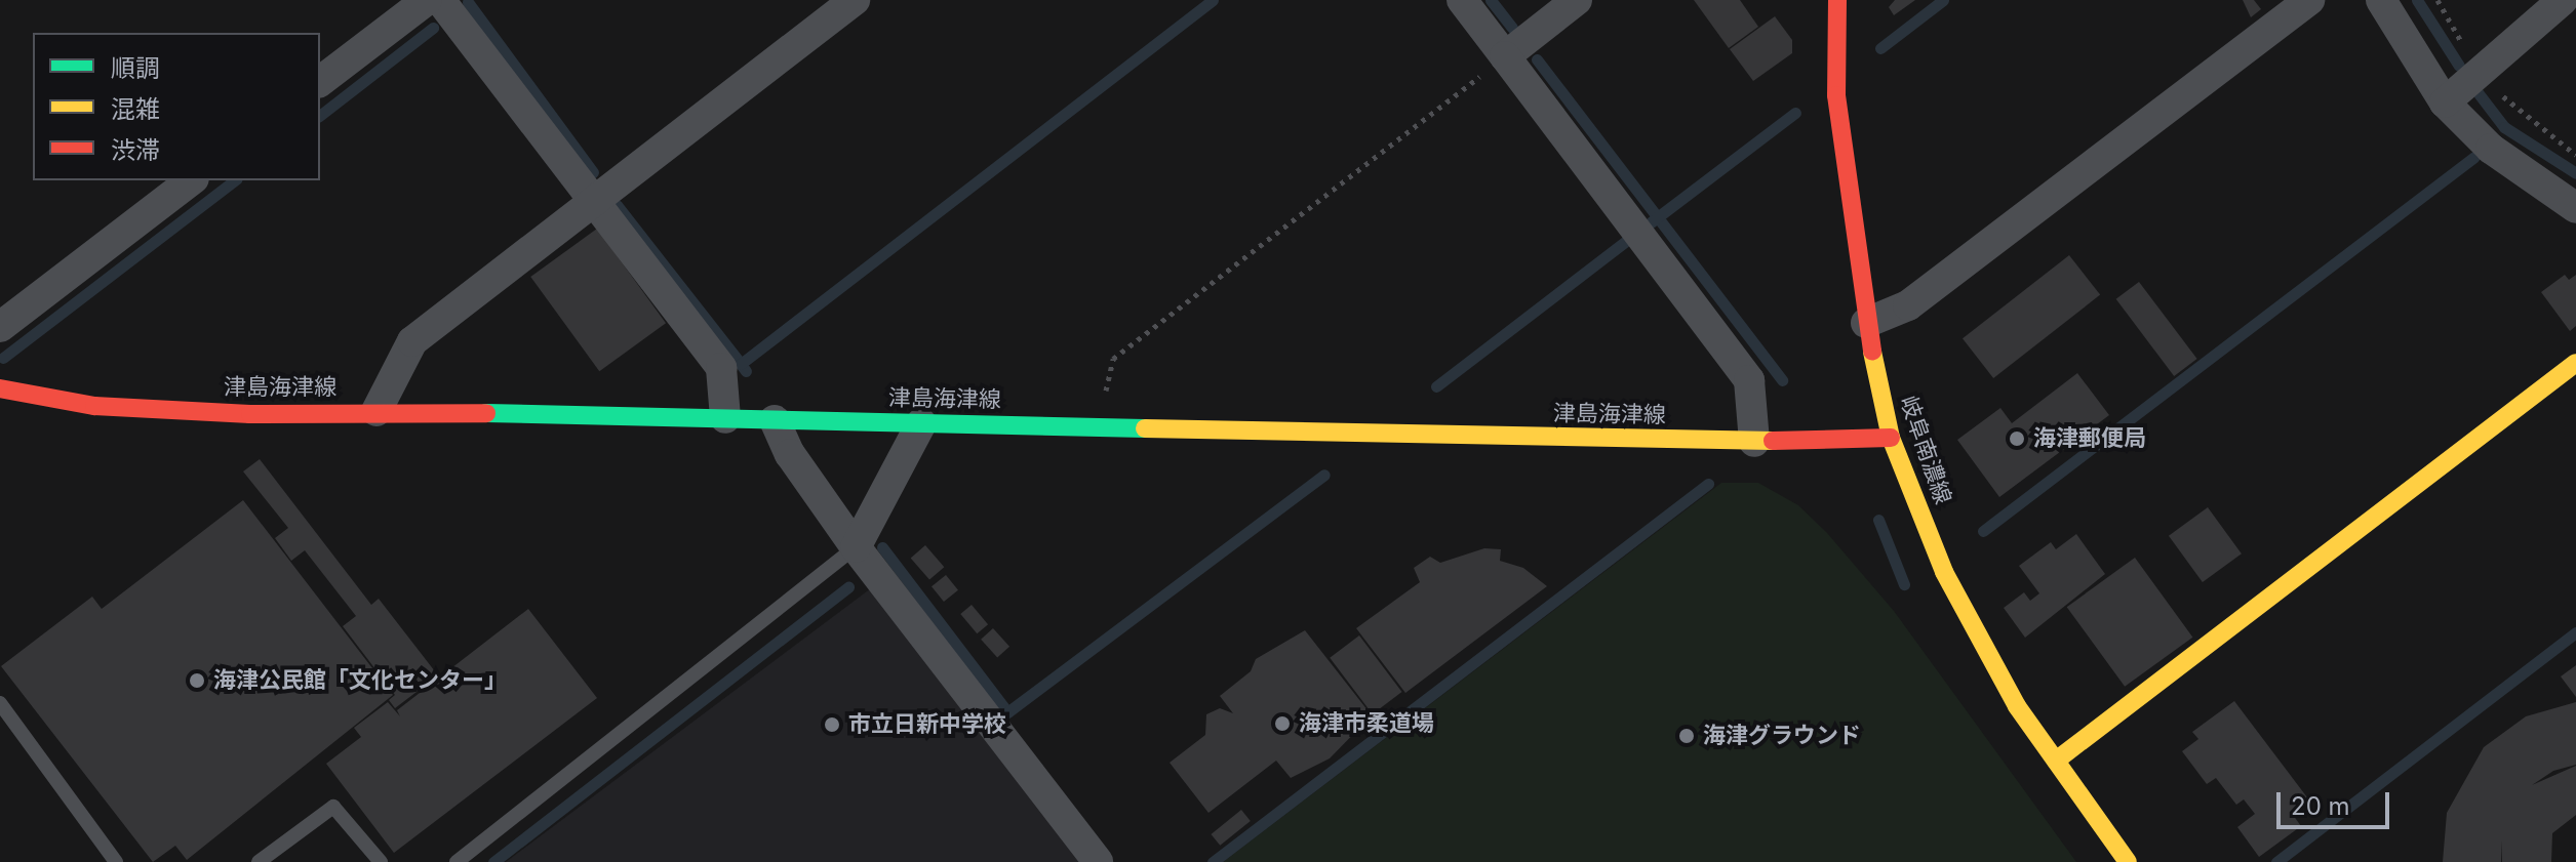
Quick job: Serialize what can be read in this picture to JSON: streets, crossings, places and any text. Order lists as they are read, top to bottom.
{
  "streets": {
    "main road": ["津島海津線", "岐阜南濃線"]
  },
  "crossings": [
    ["津島海津線", "岐阜南濃線"]
  ],
  "places": [
    "海津郵便局",
    "海津公民館「文化センター」",
    "海津市柔道場",
    "市立日新中学校",
    "海津グラウンド"
  ],
  "legend": ["順調", "混雑", "渋滞"],
  "scale_bar": "20 m"
}
